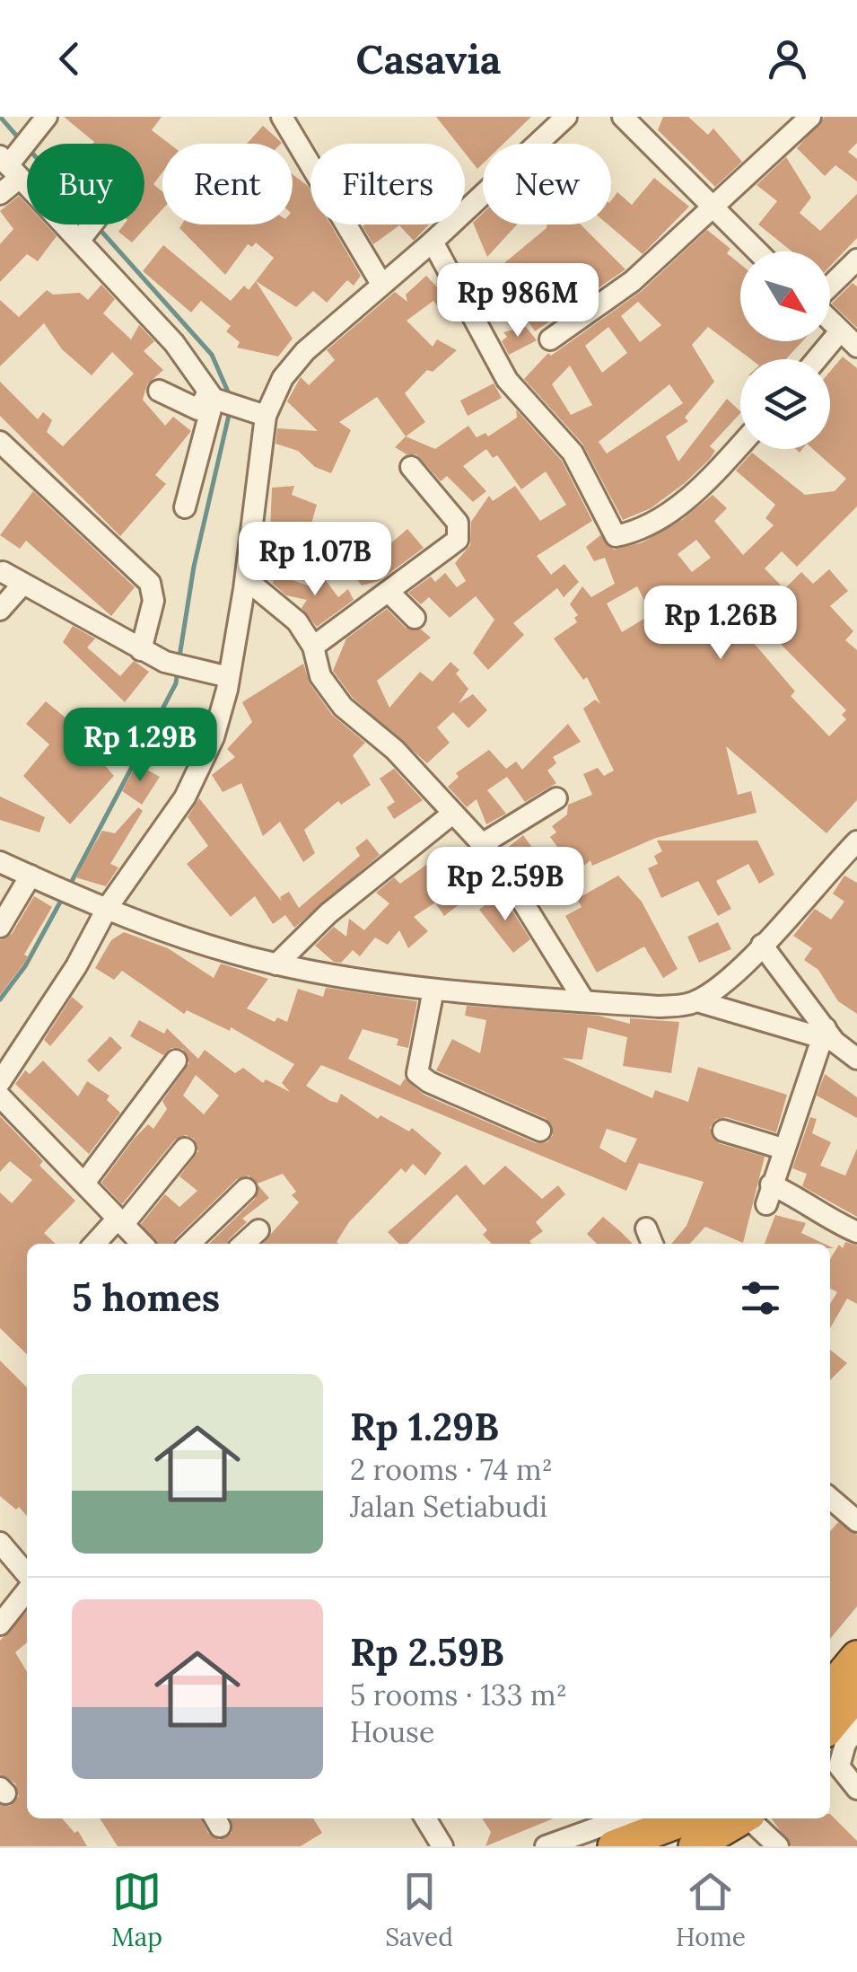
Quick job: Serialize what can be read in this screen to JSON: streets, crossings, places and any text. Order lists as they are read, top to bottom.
{
  "north": "bottom right",
  "page": {
    "header": "Casavia",
    "chip": [
      "Buy",
      "Rent",
      "Filters",
      "New"
    ],
    "price": [
      "Rp 986M",
      "Rp 1.07B",
      "Rp 1.26B",
      "Rp 1.29B",
      "Rp 2.59B"
    ],
    "heading": "5 homes",
    "list": [
      {
        "name": "Rp 1.29B",
        "note": "2 rooms · 74 m² · Jalan Setiabudi"
      },
      {
        "name": "Rp 2.59B",
        "note": "5 rooms · 133 m² · House"
      }
    ],
    "tabs": ["Map", "Saved", "Home"]
  }
}
